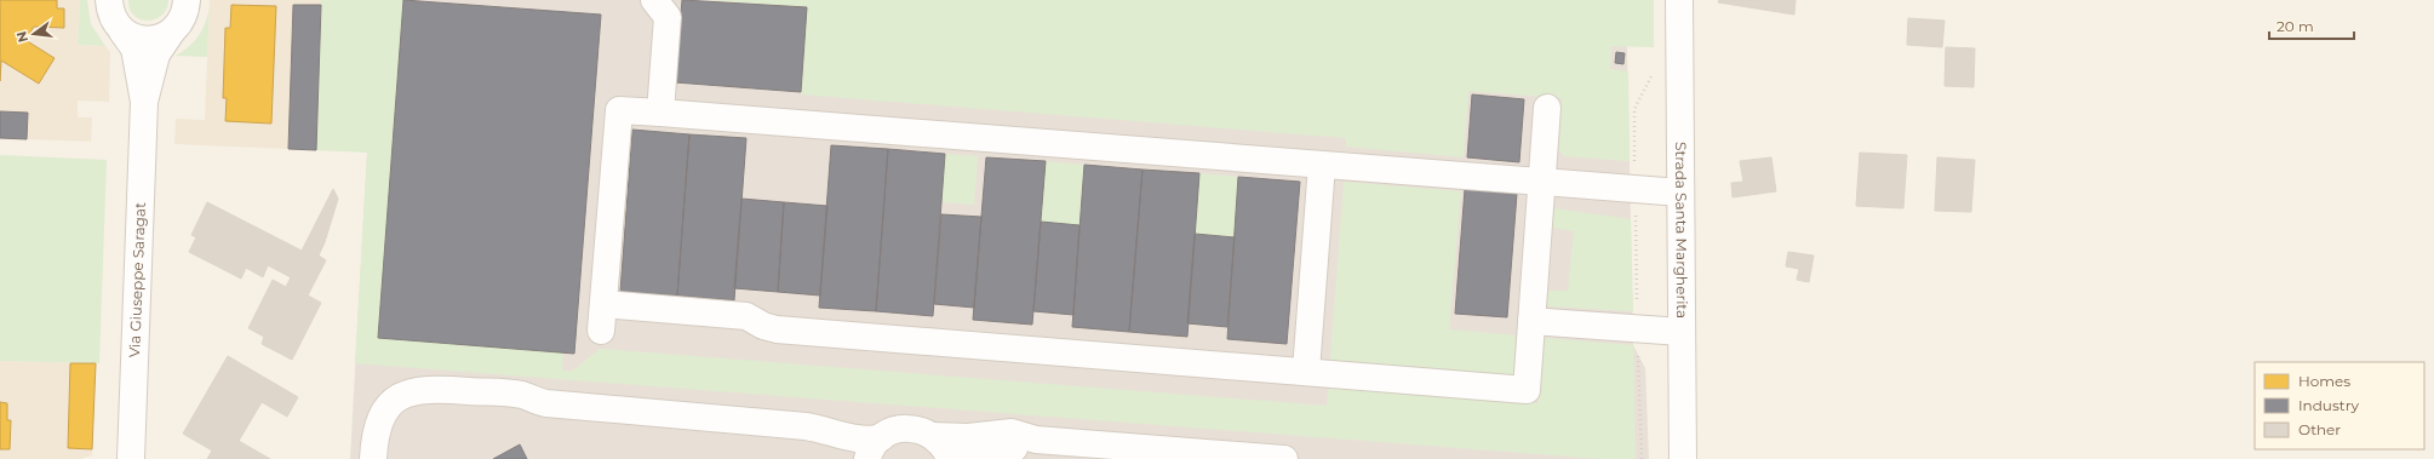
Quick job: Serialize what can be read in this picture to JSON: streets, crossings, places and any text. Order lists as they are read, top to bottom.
{
  "streets": {
    "street": ["Strada Santa Margherita", "Via Giuseppe Saragat"]
  },
  "legend": ["Homes", "Industry", "Other"],
  "scale_bar": "20 m",
  "north": "left"
}
